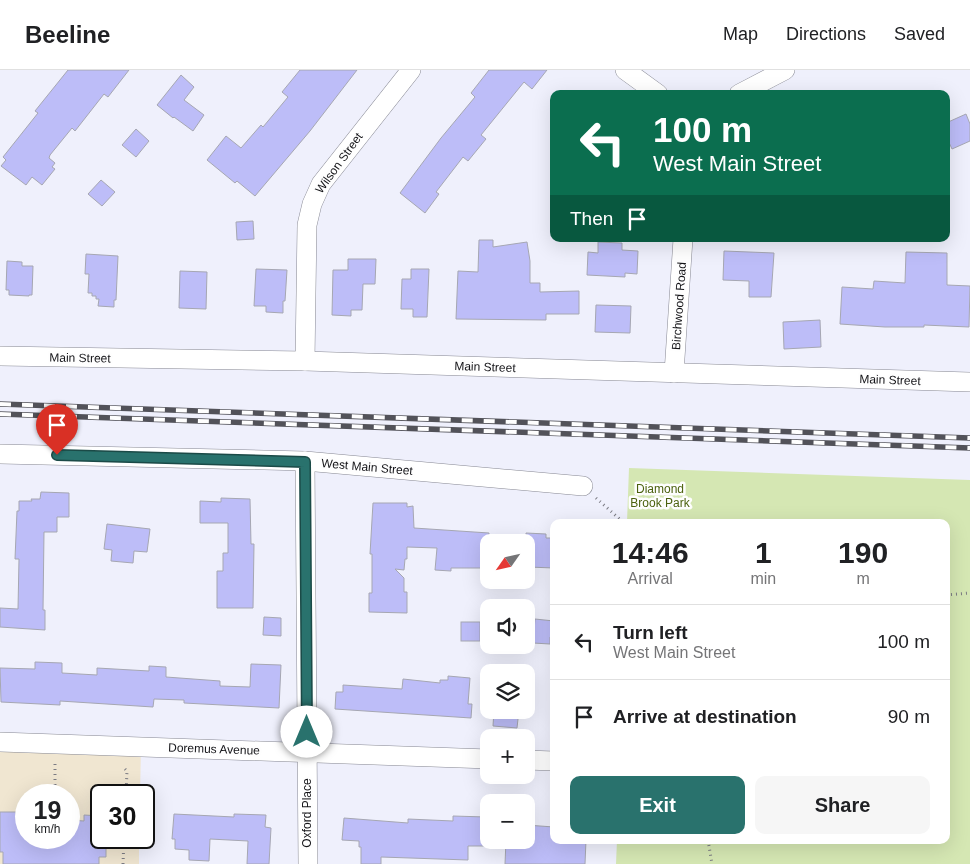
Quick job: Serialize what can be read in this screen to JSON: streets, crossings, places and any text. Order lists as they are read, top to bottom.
{
  "streets": {
    "street": [
      "Wilson Street",
      "Birchwood Road",
      "Main Street",
      "West Main Street",
      "Doremus Avenue",
      "Oxford Place"
    ]
  },
  "crossings": [
    ["Wilson Street", "Main Street"],
    ["Birchwood Road", "Main Street"],
    ["West Main Street", "Oxford Place"],
    ["Doremus Avenue", "Oxford Place"]
  ],
  "parks": ["Diamond Brook Park"],
  "north": "bottom left",
  "page": {
    "header": "Beeline",
    "nav": ["Map", "Directions", "Saved"],
    "turn": ["100 m", "West Main Street"],
    "then": "Then",
    "eta": [
      "14:46",
      "Arrival",
      "1",
      "min",
      "190",
      "m"
    ],
    "map_buttons": ["+", "−"],
    "list": [
      {
        "name": "Turn left",
        "note": "West Main Street",
        "value": "100 m"
      },
      {
        "name": "Arrive at destination",
        "value": "90 m"
      }
    ],
    "buttons": ["Exit", "Share"],
    "speed": "19 km/h",
    "limit": "30"
  }
}
